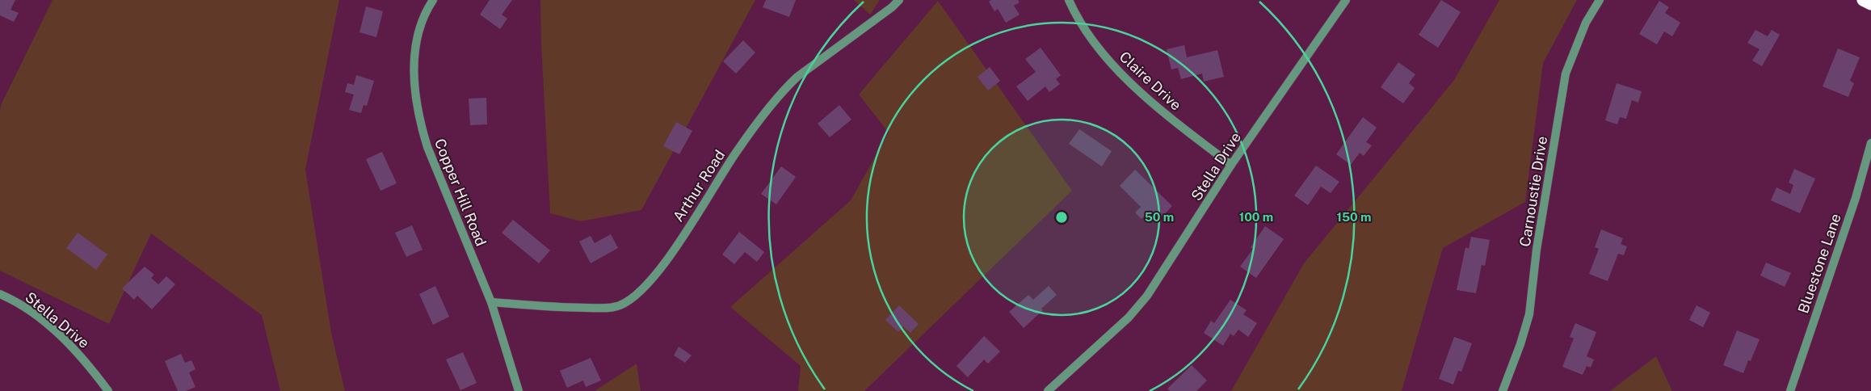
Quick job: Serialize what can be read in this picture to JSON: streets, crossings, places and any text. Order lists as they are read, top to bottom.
{
  "streets": {
    "street": [
      "Claire Drive",
      "Stella Drive",
      "Arthur Road",
      "Carnoustie Drive",
      "Copper Hill Road",
      "Bluestone Lane"
    ]
  },
  "crossings": [
    ["Claire Drive", "Stella Drive"],
    ["Arthur Road", "Copper Hill Road"]
  ],
  "rings": ["50 m", "100 m", "150 m"]
}
